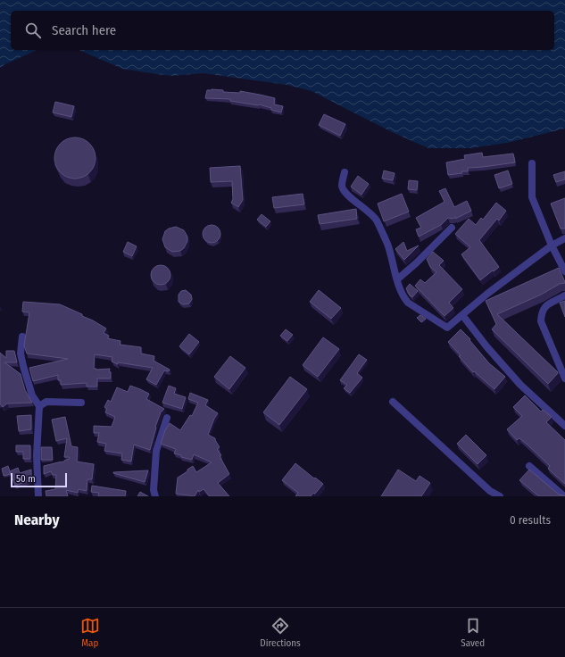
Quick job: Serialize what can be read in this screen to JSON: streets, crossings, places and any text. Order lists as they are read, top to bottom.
{
  "scale_bar": "50 m",
  "page": {
    "search": "Search here",
    "scale": "50 m",
    "heading": ["Nearby", "0 results"],
    "nav": ["Map", "Directions", "Saved"]
  }
}
